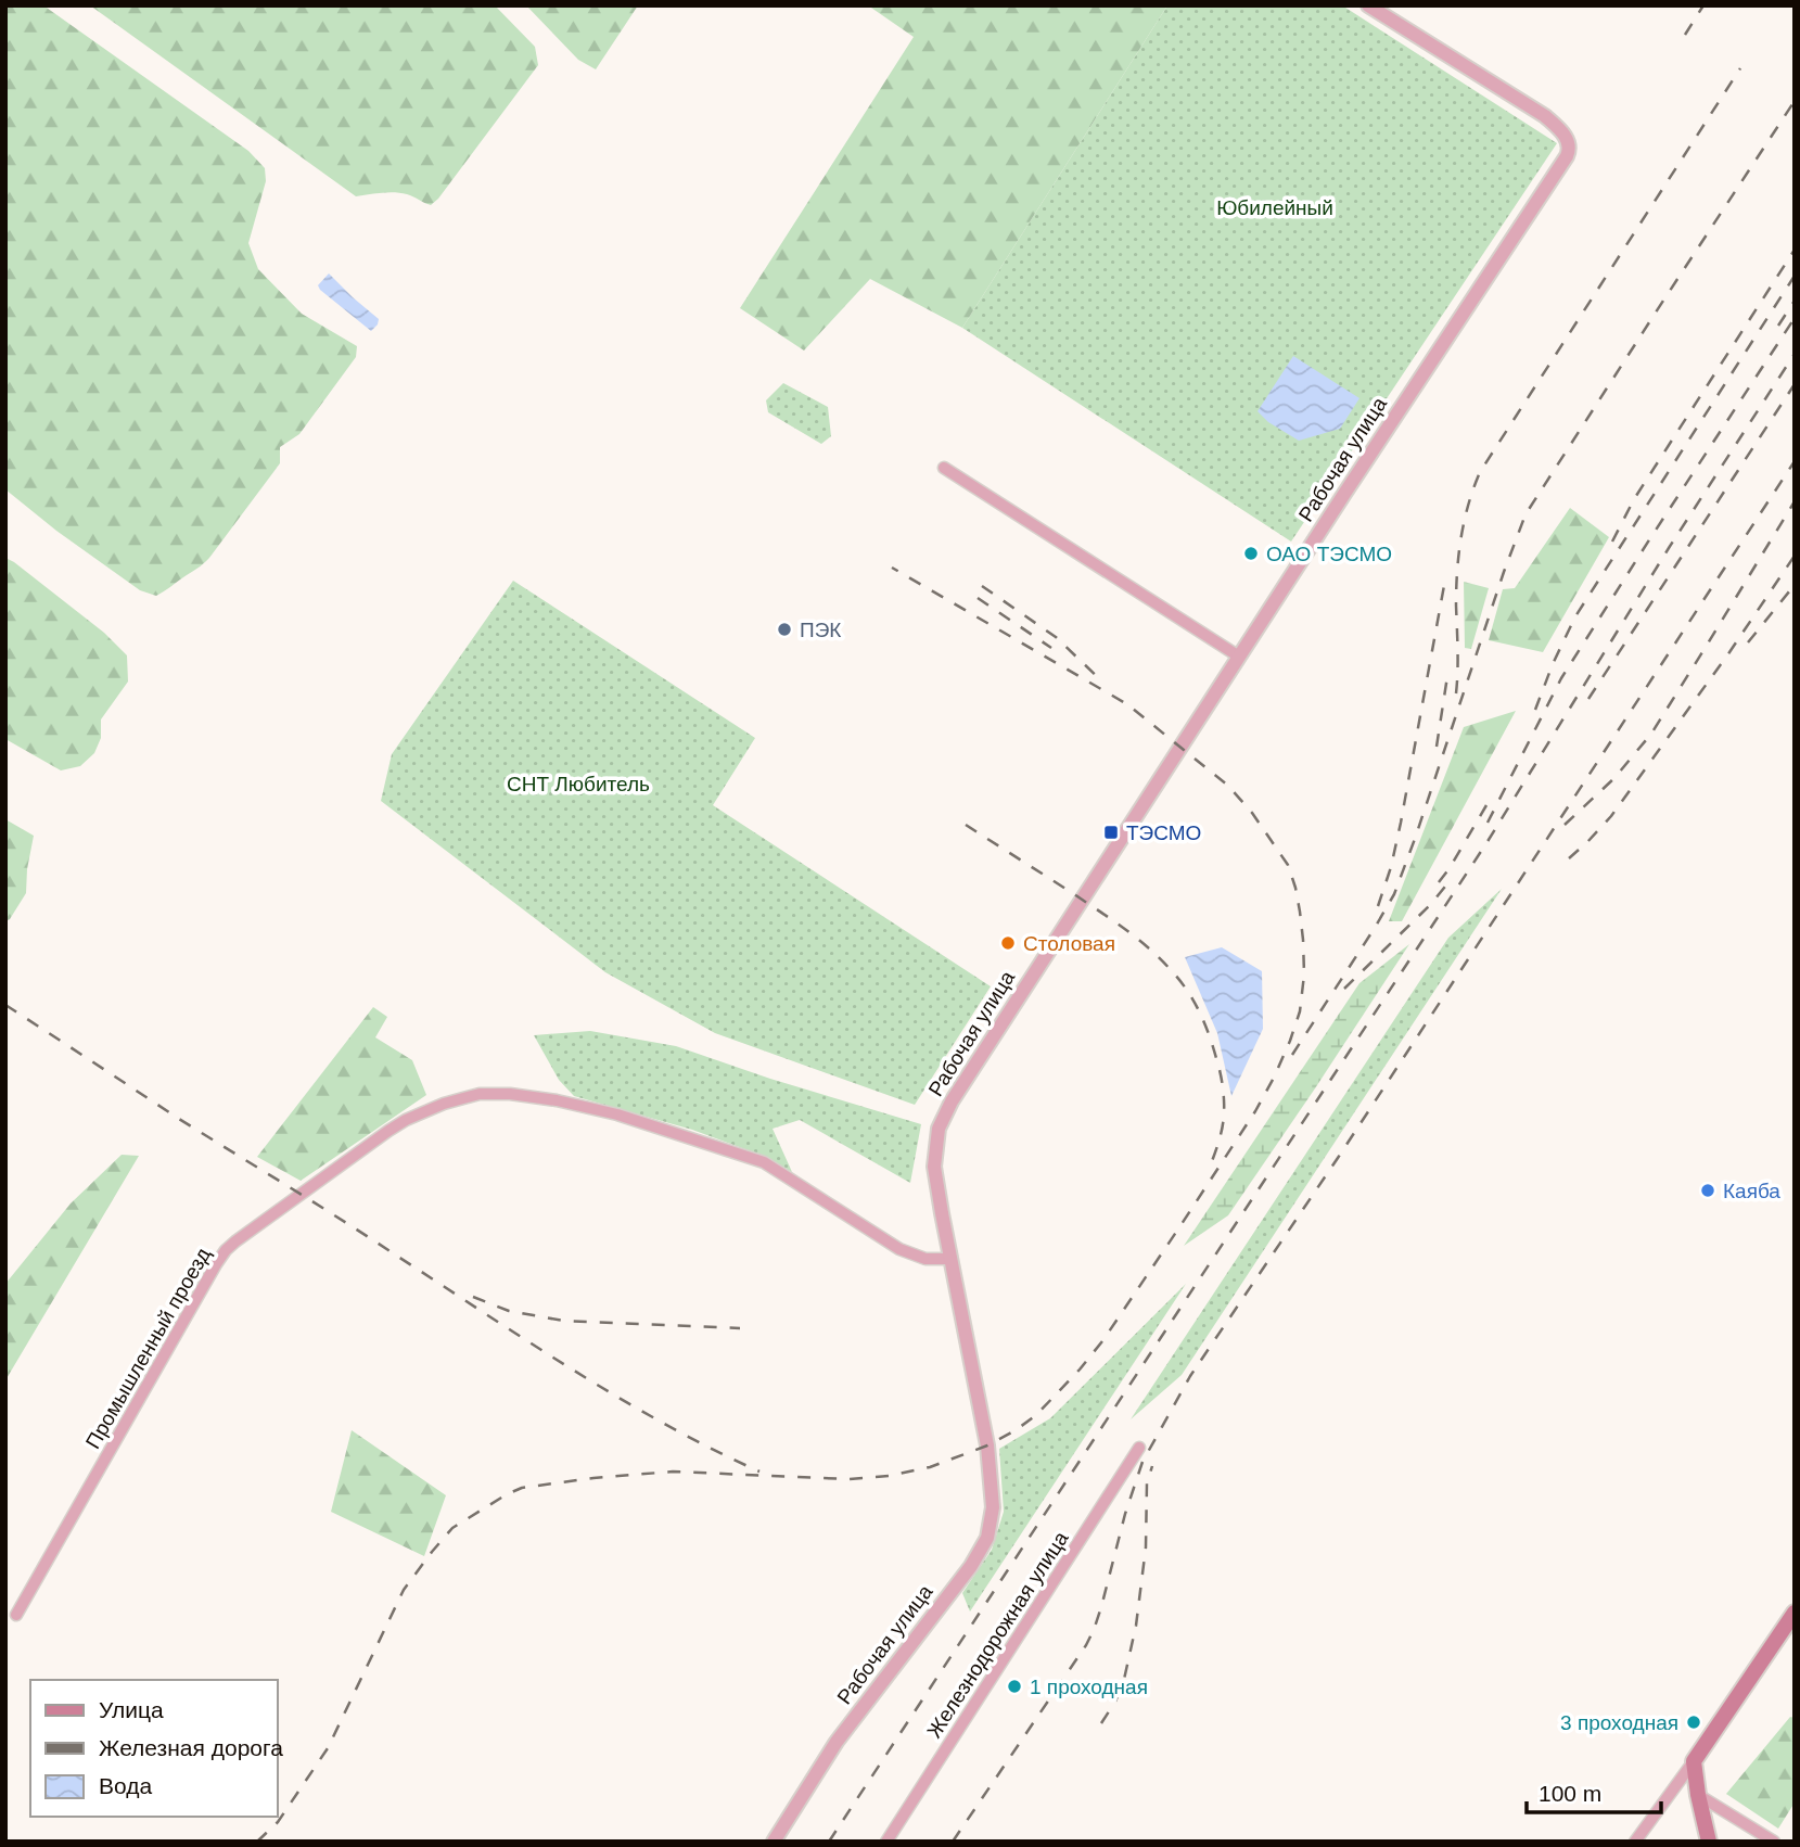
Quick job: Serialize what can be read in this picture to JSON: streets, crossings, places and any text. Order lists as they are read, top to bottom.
{
  "streets": {
    "street": ["Рабочая улица", "Промышленный проезд", "Железнодорожная улица"]
  },
  "crossings": [
    ["Рабочая улица", "Промышленный проезд"]
  ],
  "parks": ["Юбилейный", "СНТ Любитель"],
  "places": {
    "other": [
      "ОАО ТЭСМО",
      "ПЭК",
      "Столовая",
      "Каяба",
      "1 проходная",
      "3 проходная"
    ],
    "transit": ["ТЭСМО"]
  },
  "legend": ["Улица", "Железная дорога", "Вода"],
  "scale_bar": "100 m"
}
